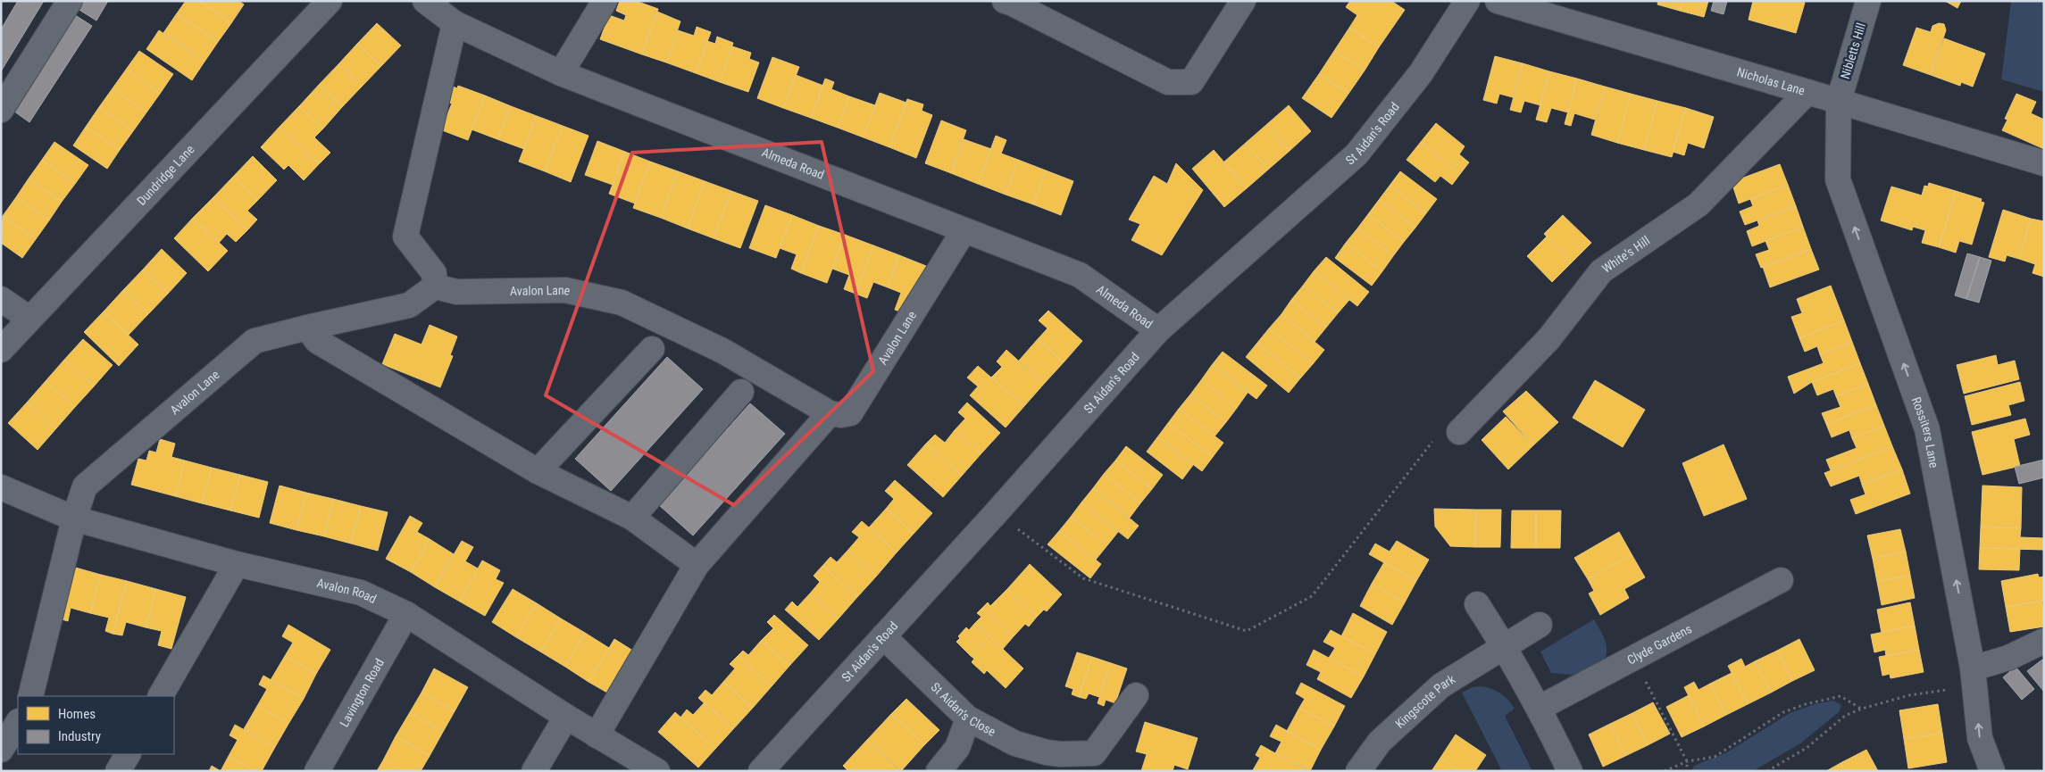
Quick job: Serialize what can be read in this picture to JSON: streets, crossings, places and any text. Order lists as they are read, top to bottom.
{
  "streets": {
    "street": [
      "Nibletts Hill",
      "Nicholas Lane",
      "St Aidan's Road",
      "Almeda Road",
      "Dundridge Lane",
      "White's Hill",
      "Avalon Lane",
      "Rossiters Lane",
      "Avalon Road",
      "Clyde Gardens",
      "Lavington Road",
      "Kingscote Park",
      "St Aidan's Close"
    ]
  },
  "crossings": [
    ["Nibletts Hill", "Nicholas Lane"],
    ["Nibletts Hill", "Rossiters Lane"],
    ["Nicholas Lane", "White's Hill"],
    ["Nicholas Lane", "Rossiters Lane"],
    ["St Aidan's Road", "Almeda Road"],
    ["St Aidan's Road", "St Aidan's Close"],
    ["Almeda Road", "Avalon Lane"],
    ["Avalon Lane", "Avalon Road"],
    ["Avalon Road", "Lavington Road"]
  ],
  "one_way": ["Rossiters Lane"],
  "legend": ["Homes", "Industry"]
}
